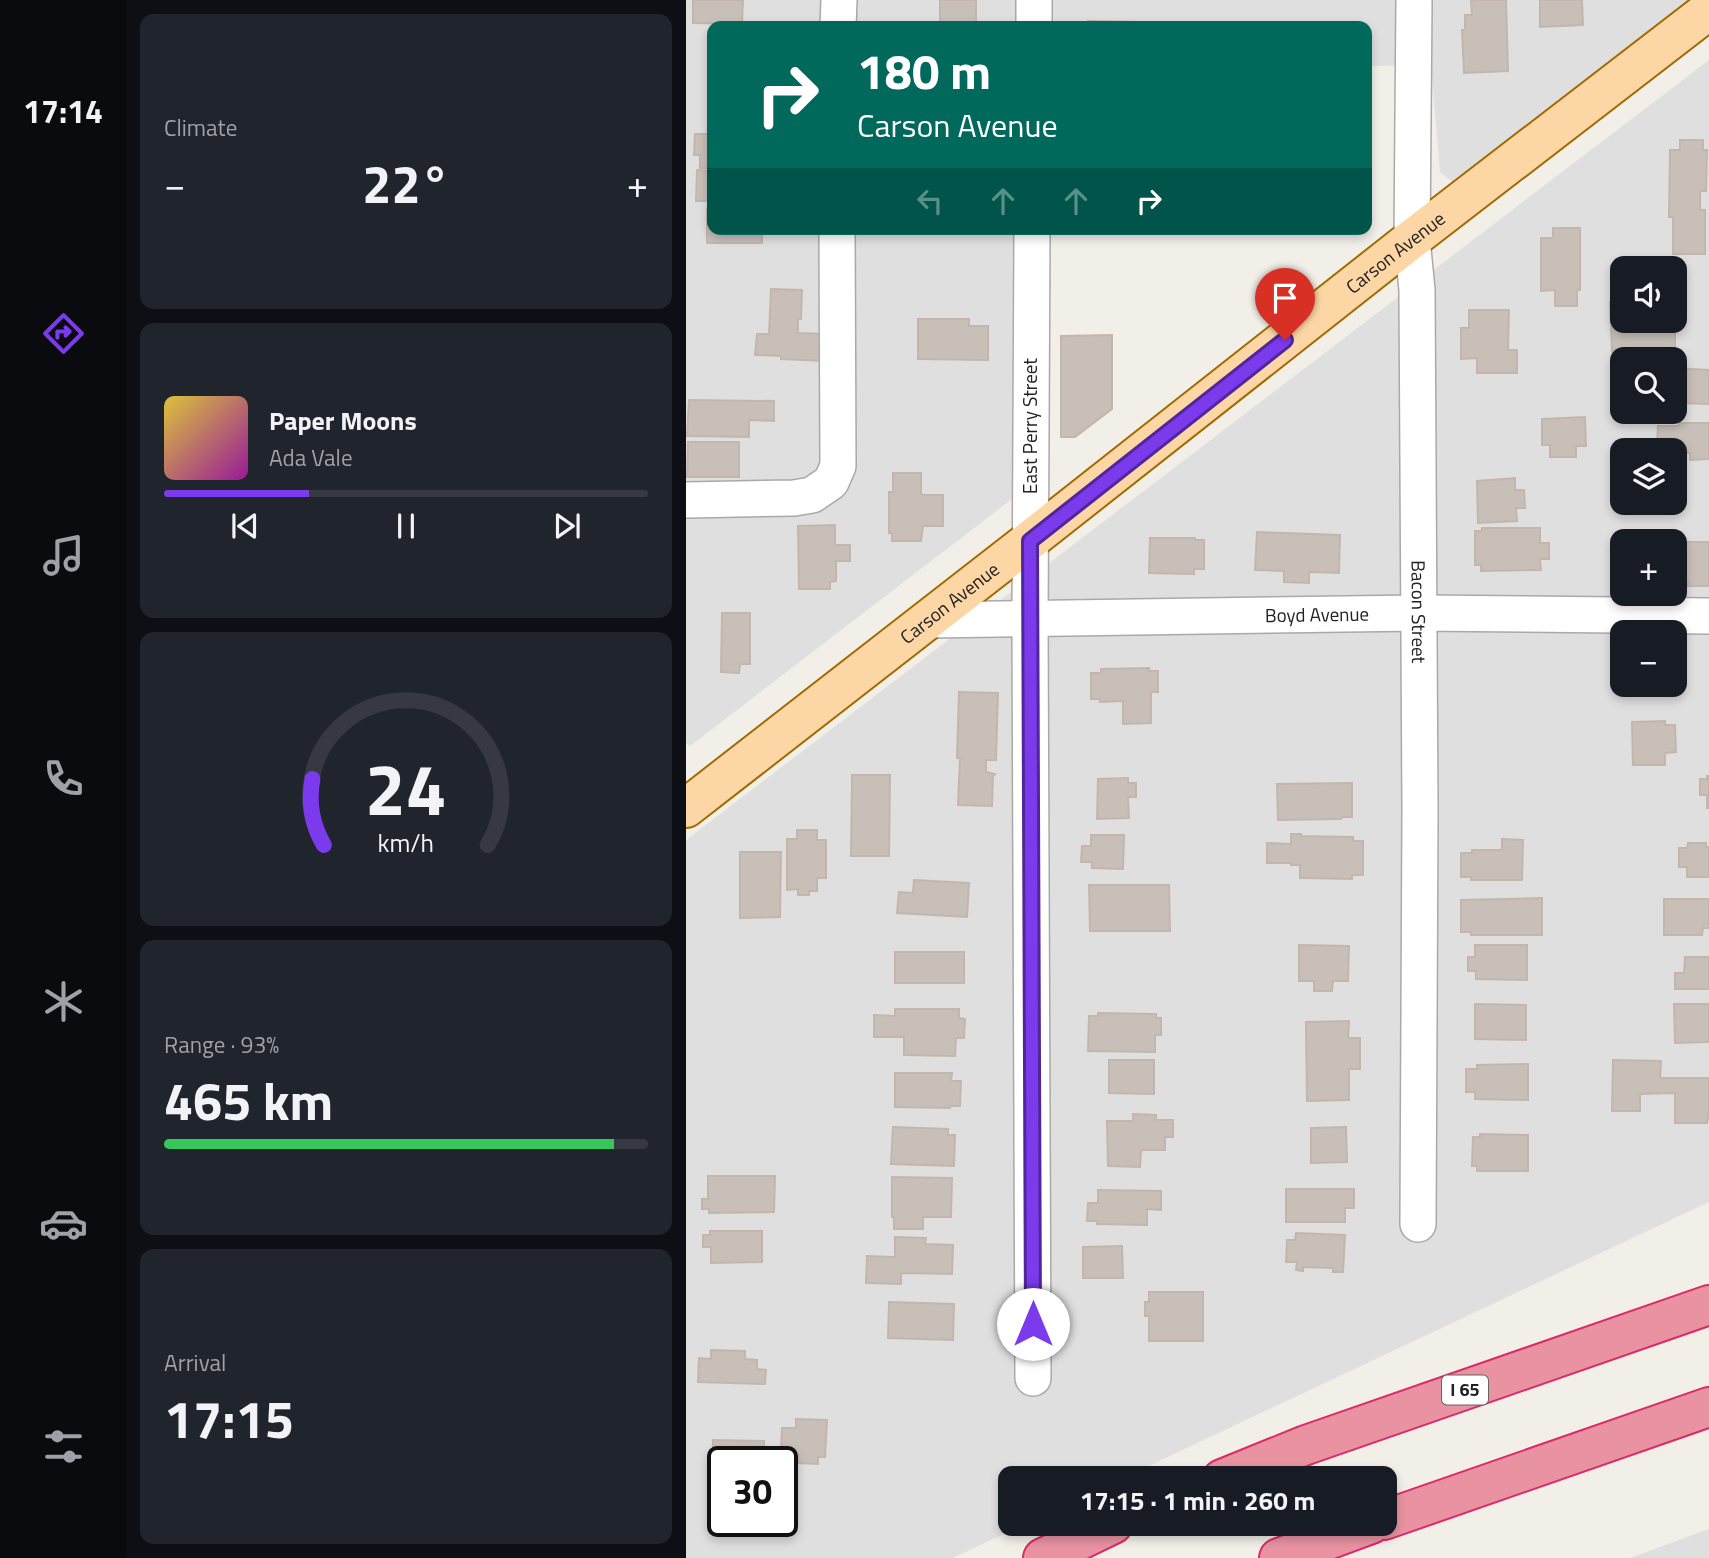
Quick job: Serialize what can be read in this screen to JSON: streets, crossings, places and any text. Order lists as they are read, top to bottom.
{
  "streets": {
    "highway": ["I 65"],
    "main road": ["Carson Avenue"],
    "street": ["East Perry Street", "Bacon Street", "Boyd Avenue"]
  },
  "crossings": [
    ["Carson Avenue", "East Perry Street"],
    ["Carson Avenue", "Bacon Street"],
    ["Carson Avenue", "Boyd Avenue"],
    ["East Perry Street", "Boyd Avenue"],
    ["Bacon Street", "Boyd Avenue"]
  ],
  "page": {
    "tabs": "17:14",
    "tile": [
      "Climate",
      ["Range · 93%", "465 km"],
      ["Arrival", "17:15"]
    ],
    "turn": ["180 m", "Carson Avenue"],
    "heat": ["−", "22°", "+"],
    "map_buttons": ["+", "−"],
    "song": ["Paper Moons", "Ada Vale"],
    "limit": "30",
    "trip": "17:15 · 1 min · 260 m",
    "gauge": ["24", "km/h"]
  }
}
